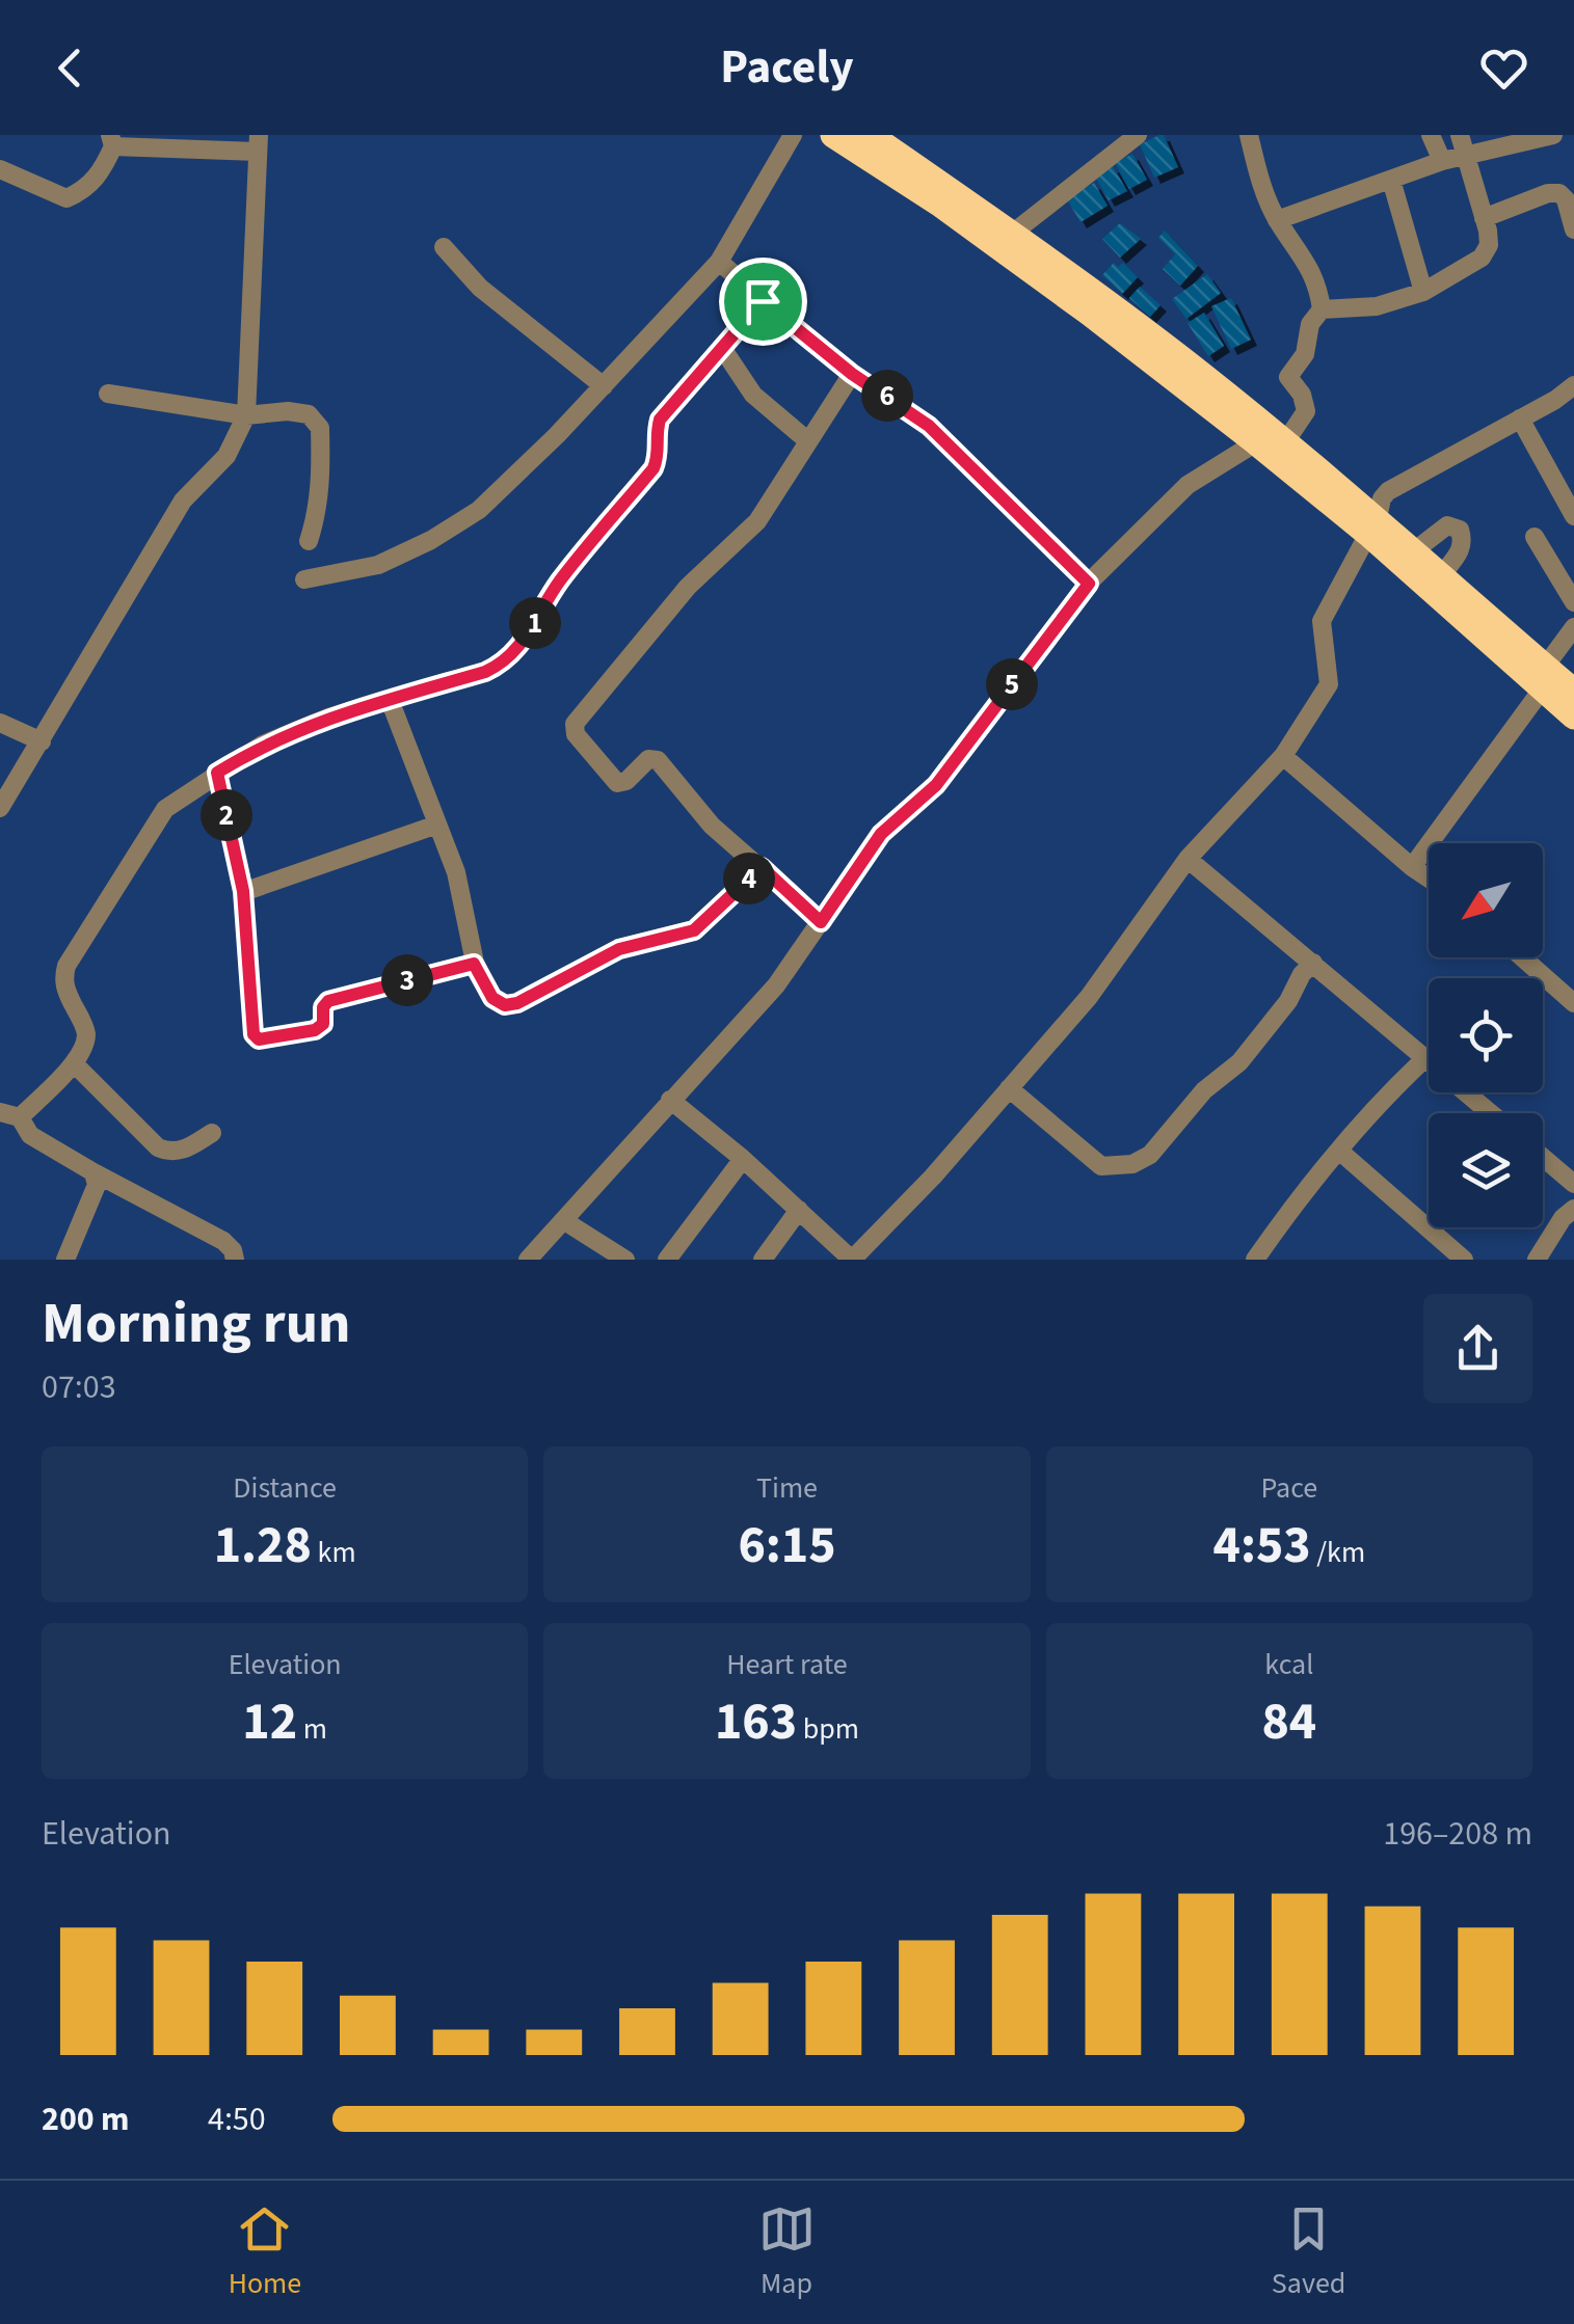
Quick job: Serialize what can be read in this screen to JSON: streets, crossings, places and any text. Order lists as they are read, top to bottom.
{
  "north": "bottom left",
  "page": {
    "header": "Pacely",
    "pins": [
      "6",
      "1",
      "5",
      "2",
      "4",
      "3"
    ],
    "heading": ["Morning run", "07:03"],
    "stats": [
      ["Distance", "1.28 km"],
      ["Time", "6:15"],
      ["Pace", "4:53 /km"],
      ["Elevation", "12 m"],
      ["Heart rate", "163 bpm"],
      ["kcal", "84"]
    ],
    "chart": ["Elevation", "196–208 m"],
    "list": [
      {
        "name": "200 m",
        "note": "4:50"
      }
    ],
    "tabs": ["Home", "Map", "Saved"]
  }
}
